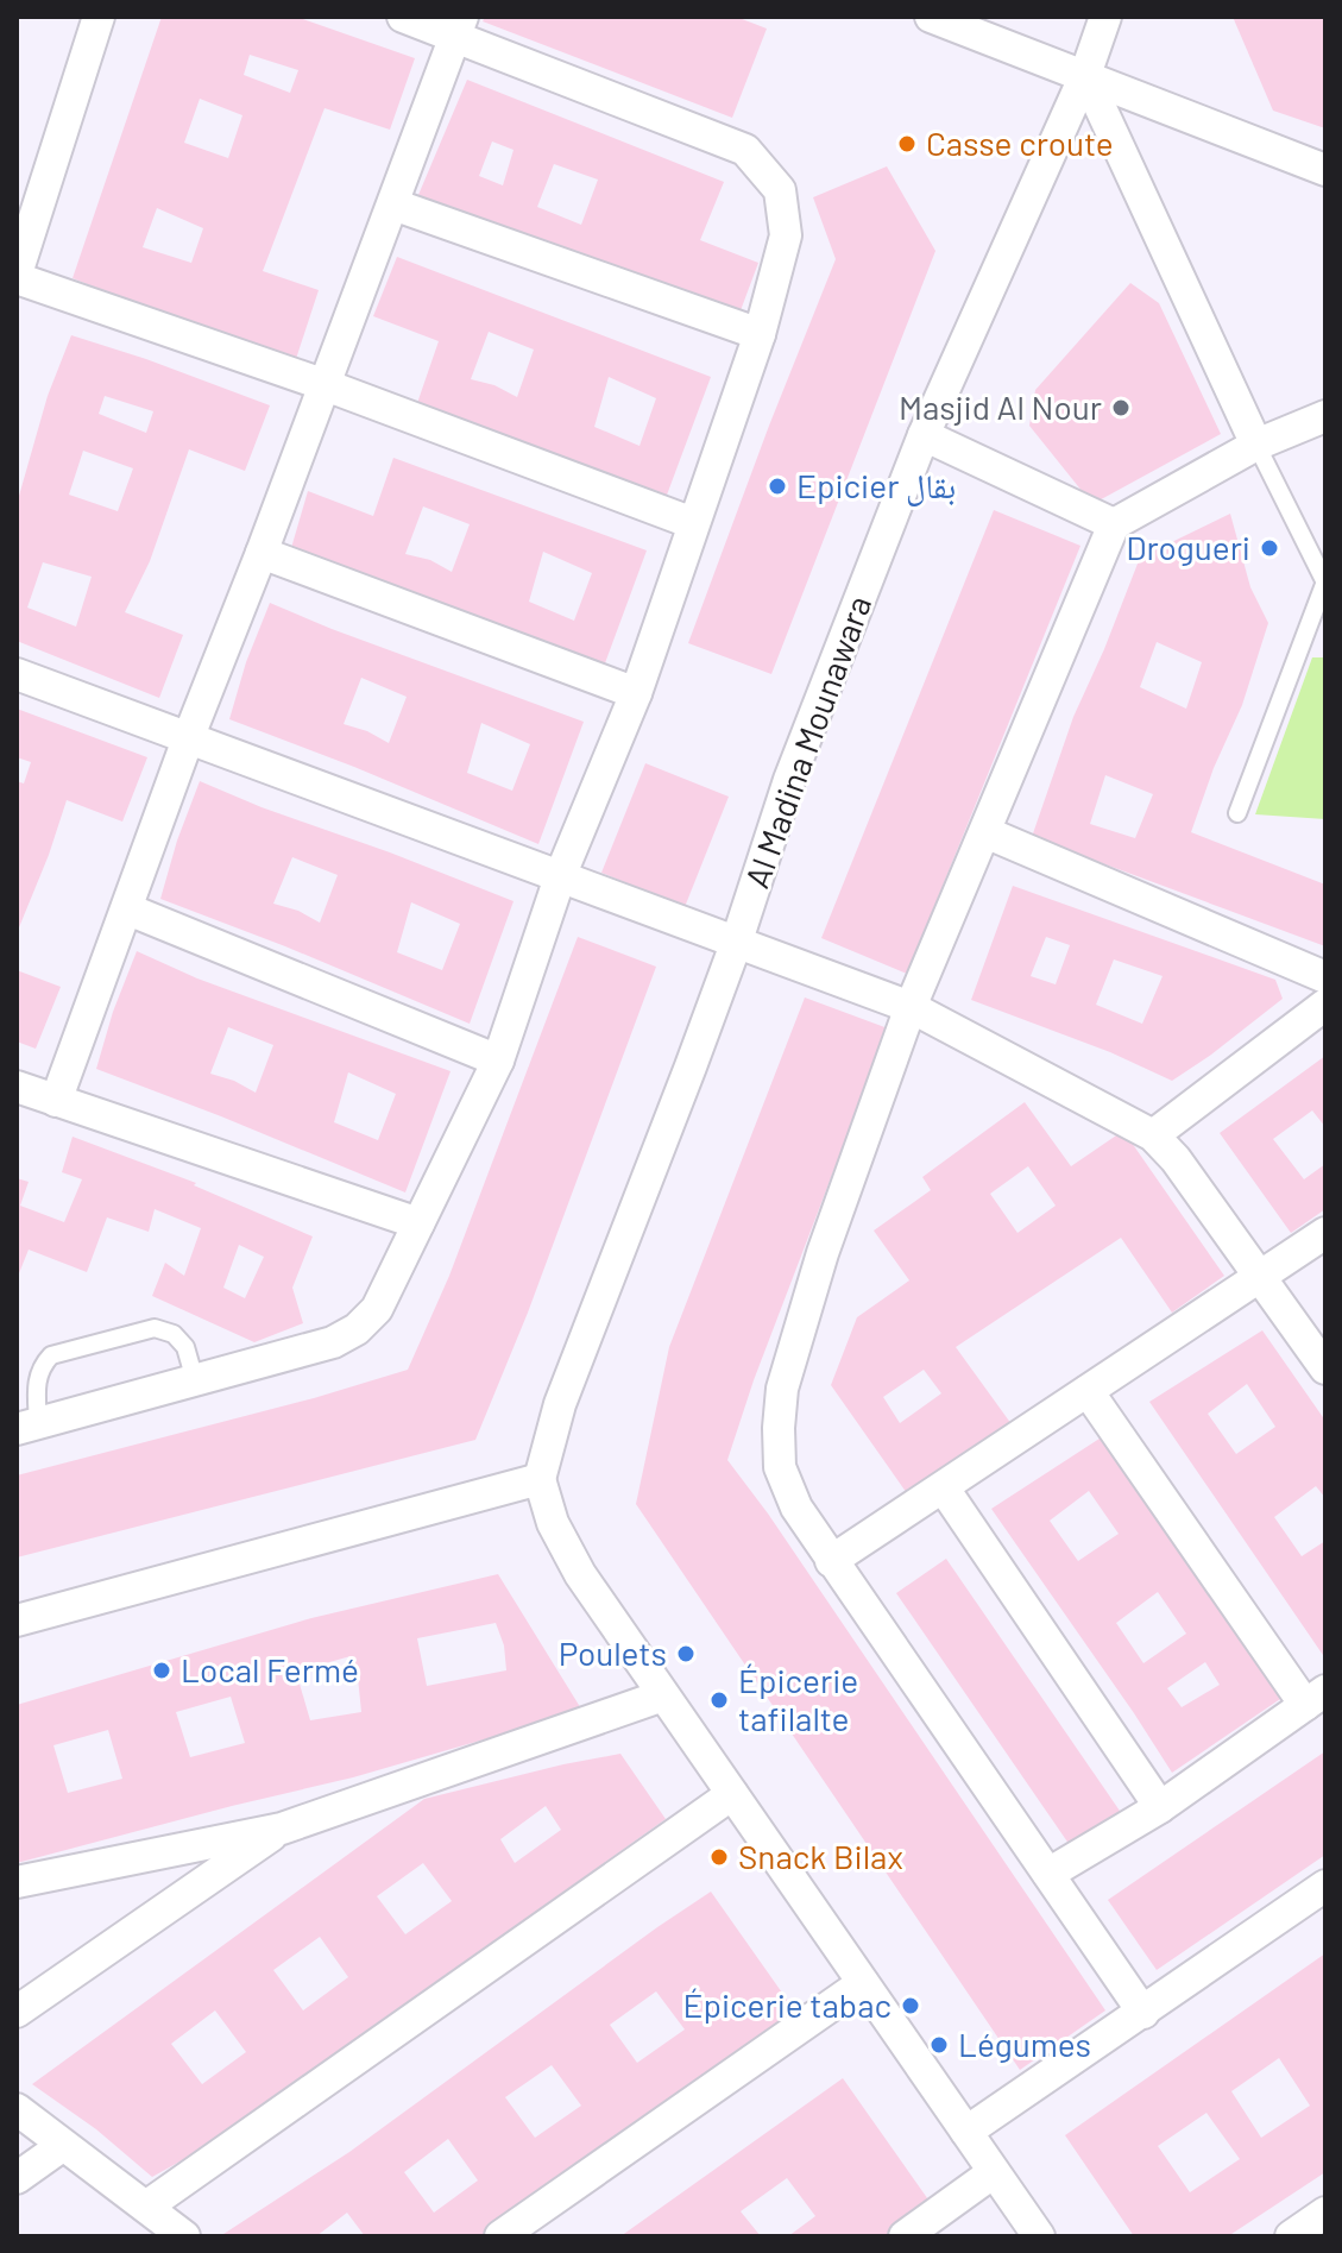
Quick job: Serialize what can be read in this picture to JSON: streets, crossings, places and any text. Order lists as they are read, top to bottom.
{
  "streets": {
    "street": ["Al Madina Mounawara"]
  },
  "places": [
    "Casse croute",
    "Masjid Al Nour",
    "Epicier بقال",
    "Drogueri",
    "Poulets",
    "Local Fermé",
    "Épicerie tafilalte",
    "Snack Bilax",
    "Épicerie tabac",
    "Légumes"
  ]
}
